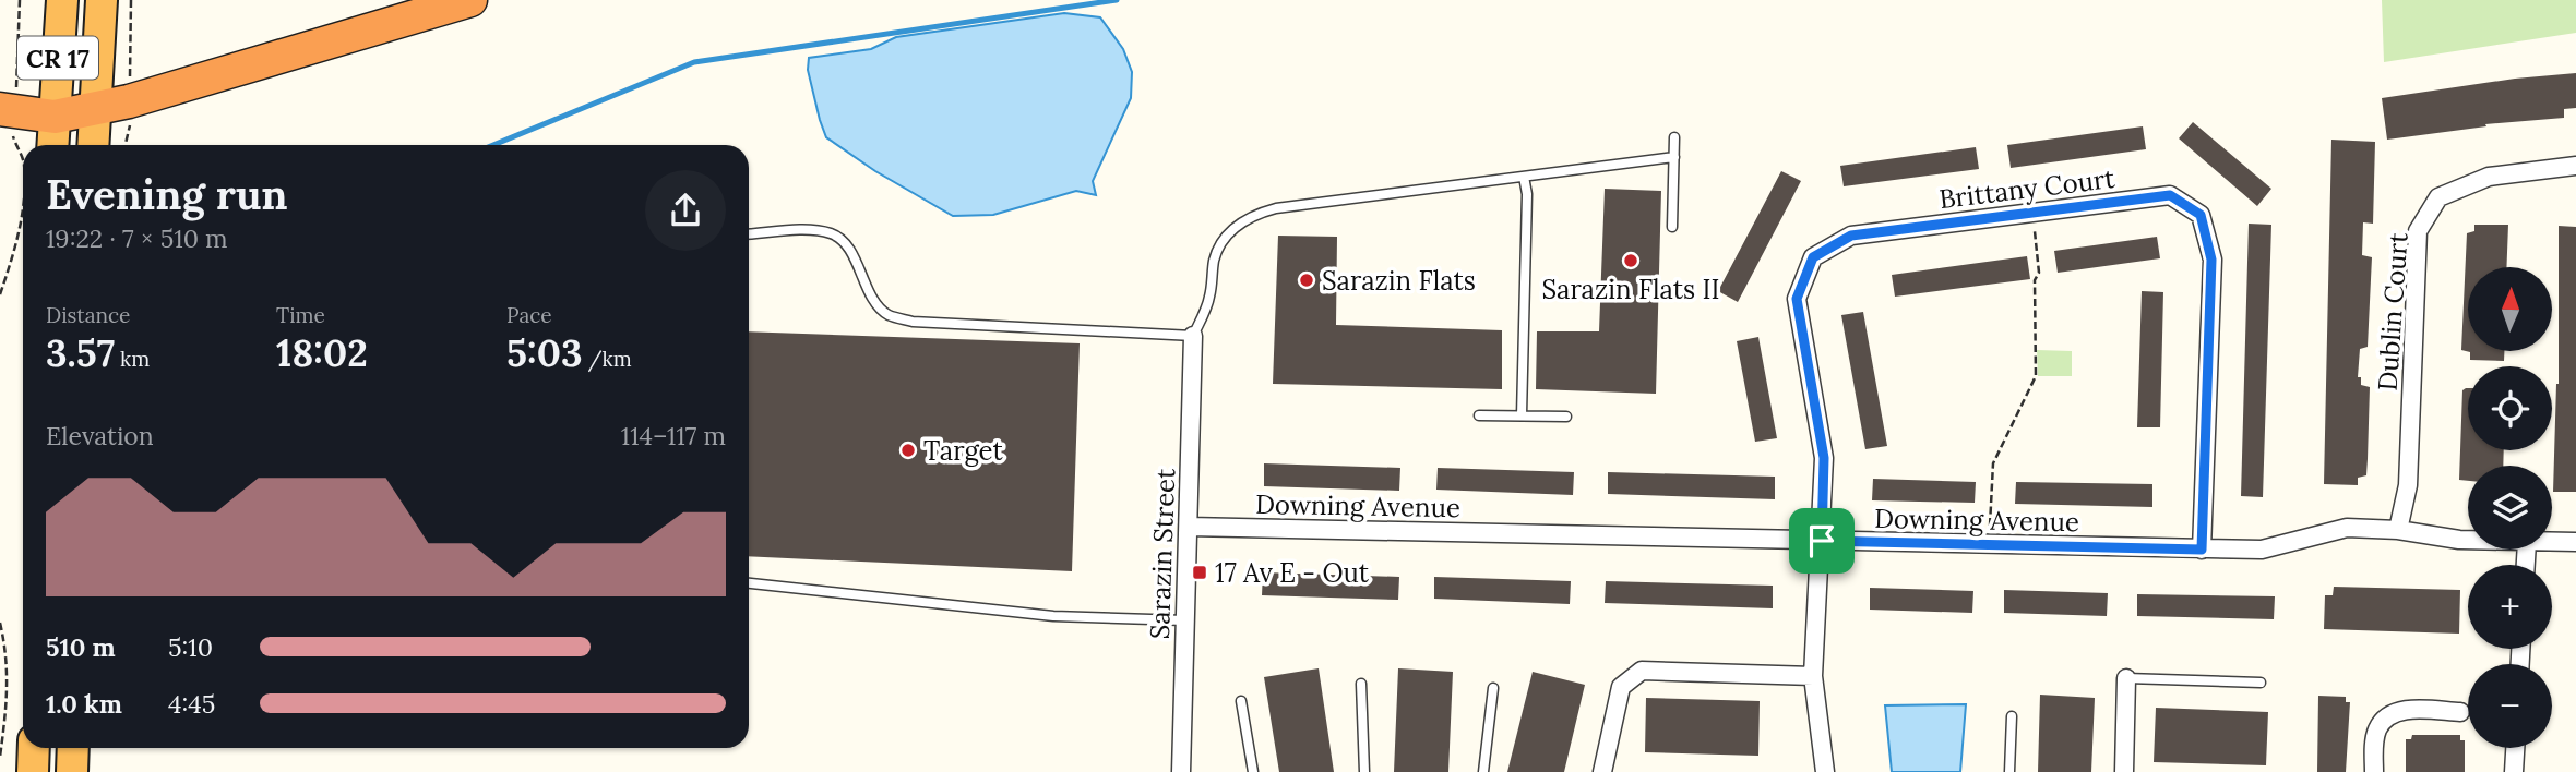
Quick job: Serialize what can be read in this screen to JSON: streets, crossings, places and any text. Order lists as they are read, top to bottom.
{
  "streets": {
    "highway": ["CR 17"],
    "street": [
      "Brittany Court",
      "Dublin Court",
      "Downing Avenue",
      "Sarazin Street"
    ]
  },
  "crossings": [
    ["Brittany Court", "Downing Avenue"],
    ["Dublin Court", "Downing Avenue"],
    ["Downing Avenue", "Sarazin Street"]
  ],
  "places": {
    "other": ["Sarazin Flats II", "Sarazin Flats", "Target"],
    "transit": ["17 Av E - Out"]
  },
  "north": "top",
  "page": {
    "heading": ["Evening run", "19:22 · 7 × 510 m"],
    "map_buttons": ["+", "−"],
    "stats": [
      ["Distance", "3.57 km"],
      ["Time", "18:02"],
      ["Pace", "5:03 /km"]
    ],
    "chart": ["Elevation", "114–117 m"],
    "list": [
      {
        "name": "510 m",
        "note": "5:10"
      },
      {
        "name": "1.0 km",
        "note": "4:45"
      }
    ]
  }
}
